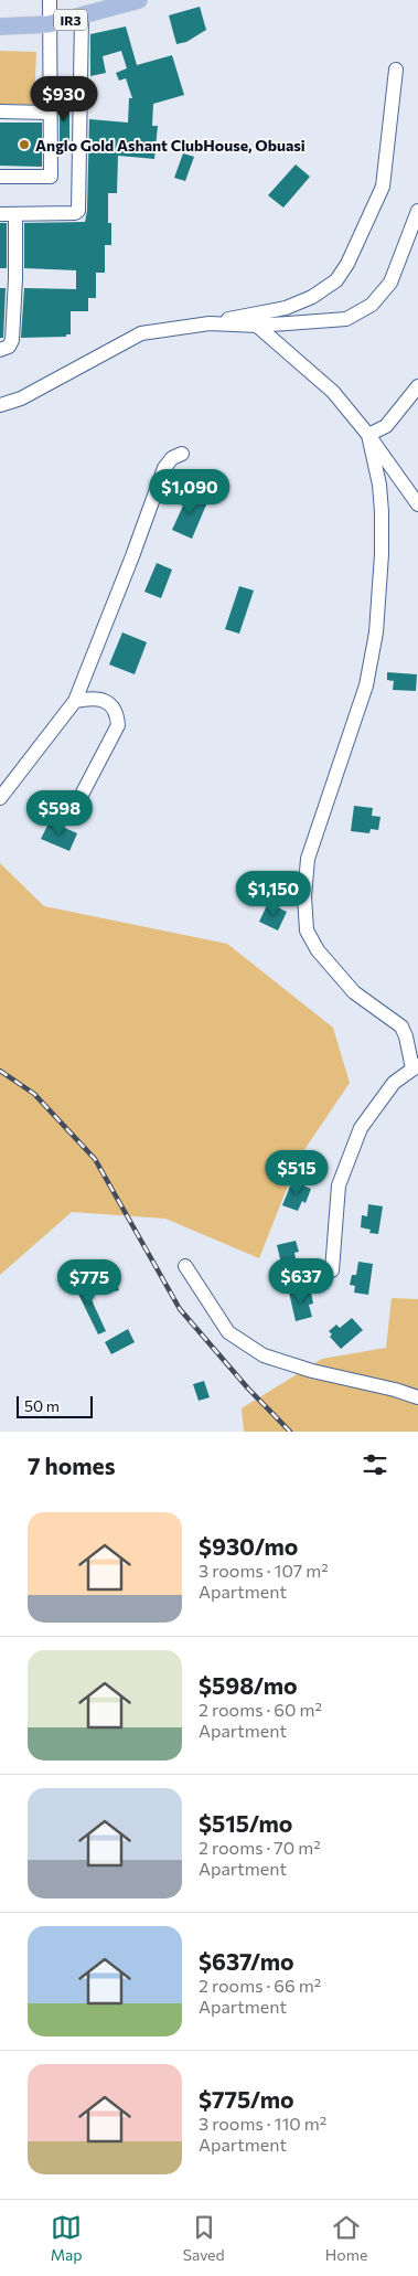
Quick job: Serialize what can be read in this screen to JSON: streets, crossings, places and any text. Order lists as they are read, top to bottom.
{
  "streets": {
    "main road": ["IR3"]
  },
  "places": ["Anglo Gold Ashant ClubHouse, Obuasi"],
  "scale_bar": "50 m",
  "page": {
    "price": [
      "$930",
      "$1,090",
      "$598",
      "$1,150",
      "$515",
      "$637",
      "$775"
    ],
    "scale": "50 m",
    "heading": "7 homes",
    "list": [
      {
        "name": "$930/mo",
        "note": "3 rooms · 107 m² · Apartment"
      },
      {
        "name": "$598/mo",
        "note": "2 rooms · 60 m² · Apartment"
      },
      {
        "name": "$515/mo",
        "note": "2 rooms · 70 m² · Apartment"
      },
      {
        "name": "$637/mo",
        "note": "2 rooms · 66 m² · Apartment"
      },
      {
        "name": "$775/mo",
        "note": "3 rooms · 110 m² · Apartment"
      }
    ],
    "tabs": ["Map", "Saved", "Home"]
  }
}
